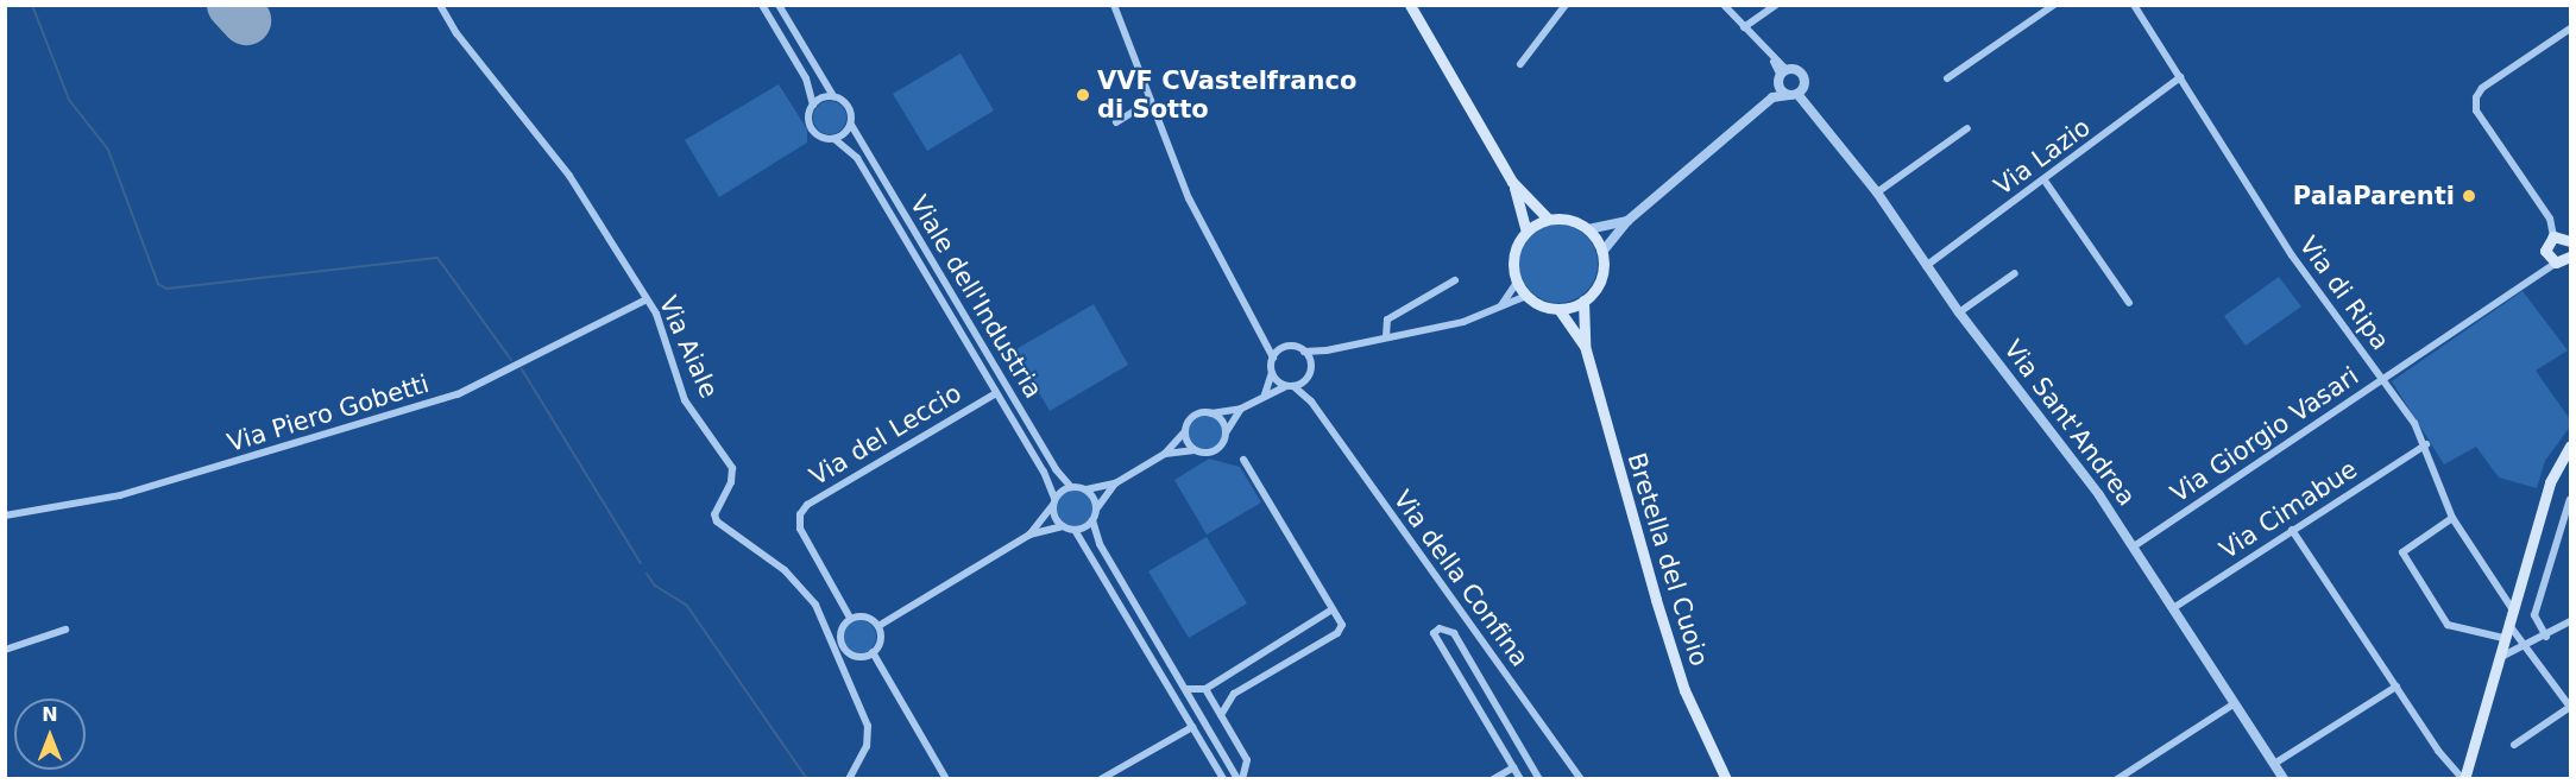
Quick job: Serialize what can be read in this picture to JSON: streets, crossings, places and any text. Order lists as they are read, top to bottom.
{
  "streets": {
    "main road": ["Bretella del Cuoio"],
    "street": [
      "Via Lazio",
      "Via di Ripa",
      "Viale dell'Industria",
      "Via Aiale",
      "Via Piero Gobetti",
      "Via Sant'Andrea",
      "Via del Leccio",
      "Via Giorgio Vasari",
      "Via Cimabue",
      "Via della Confina"
    ]
  },
  "crossings": [
    ["Via Lazio", "Via di Ripa"],
    ["Via Lazio", "Via Sant'Andrea"],
    ["Via di Ripa", "Via Giorgio Vasari"],
    ["Via di Ripa", "Via Cimabue"],
    ["Viale dell'Industria", "Via del Leccio"],
    ["Via Aiale", "Via Piero Gobetti"],
    ["Via Sant'Andrea", "Via Giorgio Vasari"],
    ["Via Sant'Andrea", "Via Cimabue"]
  ],
  "places": ["VVF CVastelfranco di Sotto", "PalaParenti"],
  "north": "top"
}
